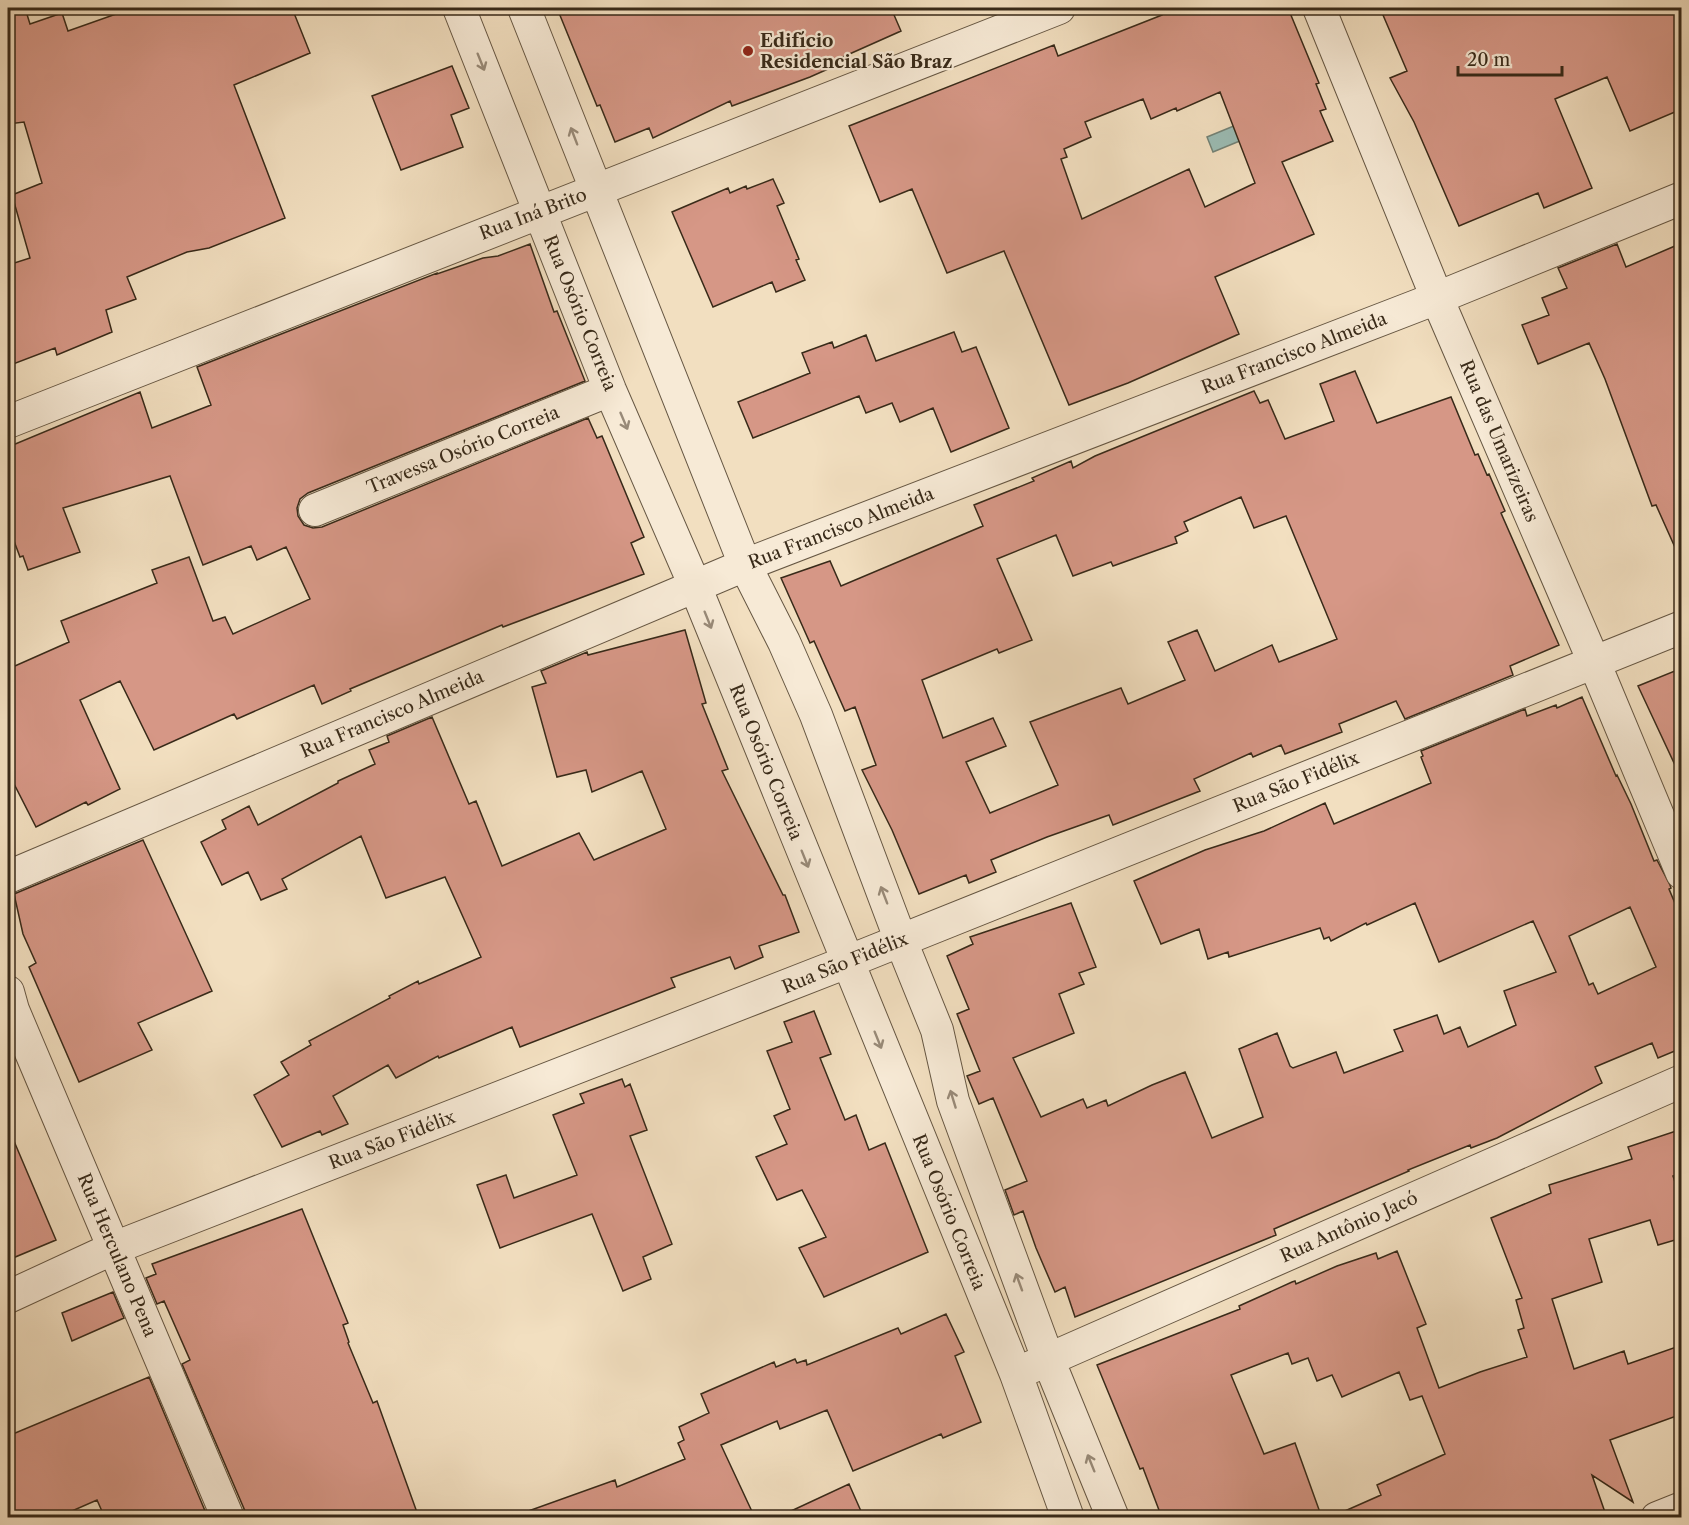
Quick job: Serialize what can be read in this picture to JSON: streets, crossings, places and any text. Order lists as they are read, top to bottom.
{
  "streets": {
    "street": [
      "Rua Iná Brito",
      "Rua Osório Correia",
      "Rua Francisco Almeida",
      "Rua das Umarizeiras",
      "Travessa Osório Correia",
      "Rua São Fidélix",
      "Rua Antônio Jacó",
      "Rua Herculano Pena"
    ]
  },
  "crossings": [
    ["Rua Iná Brito", "Rua Osório Correia"],
    ["Rua Osório Correia", "Rua Francisco Almeida"],
    ["Rua Osório Correia", "Travessa Osório Correia"],
    ["Rua Osório Correia", "Rua São Fidélix"],
    ["Rua Osório Correia", "Rua Antônio Jacó"],
    ["Rua Francisco Almeida", "Rua das Umarizeiras"],
    ["Rua das Umarizeiras", "Rua São Fidélix"],
    ["Rua São Fidélix", "Rua Herculano Pena"]
  ],
  "places": ["Edifício Residencial São Braz"],
  "scale_bar": "20 m"
}
